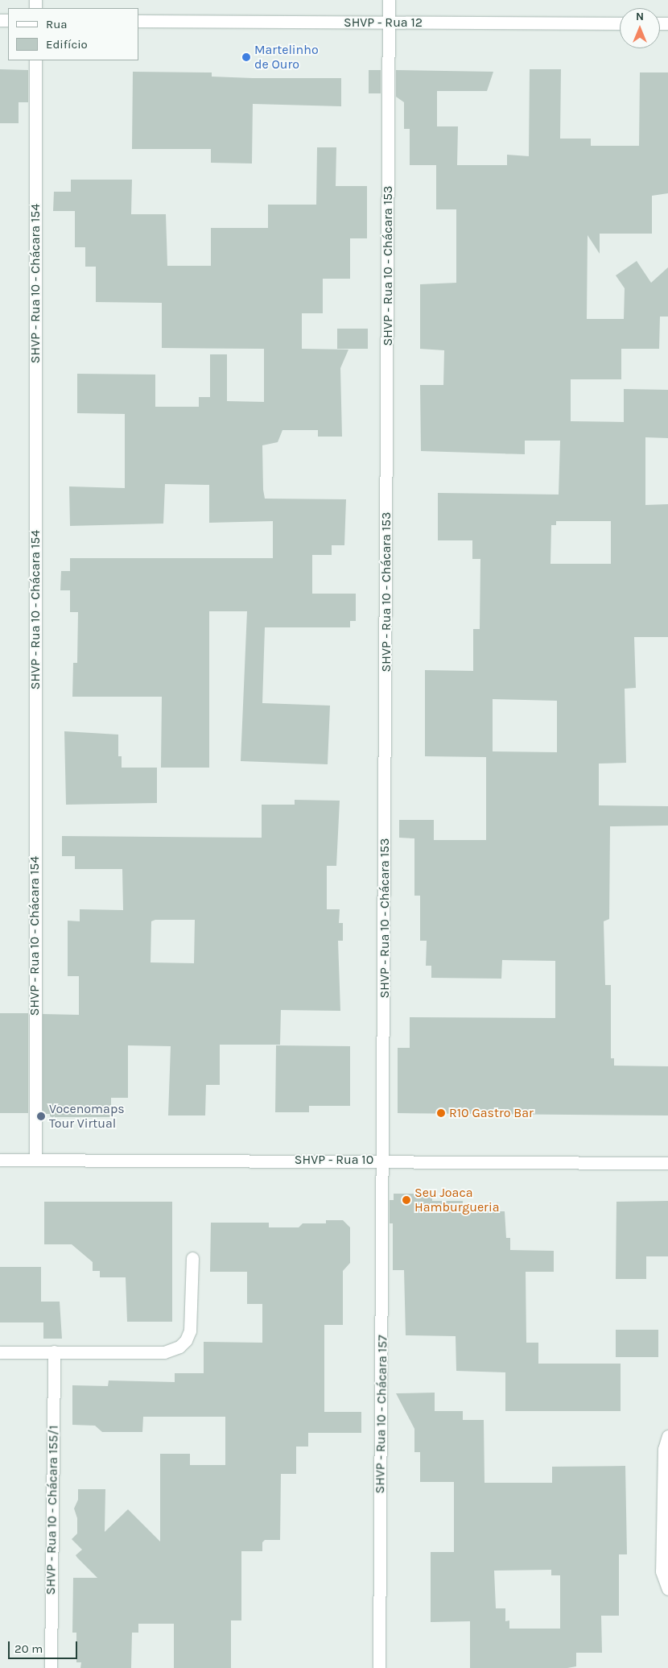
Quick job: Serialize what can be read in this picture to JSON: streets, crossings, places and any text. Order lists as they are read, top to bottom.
{
  "streets": {
    "street": [
      "SHVP - Rua 12",
      "SHVP - Rua 10 - Chácara 153",
      "SHVP - Rua 10 - Chácara 154",
      "SHVP - Rua 10",
      "SHVP - Rua 10 - Chácara 157",
      "SHVP - Rua 10 - Chácara 155/1"
    ]
  },
  "crossings": [
    ["SHVP - Rua 12", "SHVP - Rua 10 - Chácara 153"],
    ["SHVP - Rua 10 - Chácara 153", "SHVP - Rua 10"],
    ["SHVP - Rua 10 - Chácara 153", "SHVP - Rua 10 - Chácara 157"],
    ["SHVP - Rua 10 - Chácara 154", "SHVP - Rua 10"],
    ["SHVP - Rua 10", "SHVP - Rua 10 - Chácara 157"]
  ],
  "places": [
    "Martelinho de Ouro",
    "R10 Gastro Bar",
    "Vocenomaps Tour Virtual",
    "Seu Joaca Hamburgueria"
  ],
  "legend": ["Rua", "Edifício"],
  "scale_bar": "20 m",
  "north": "top"
}
